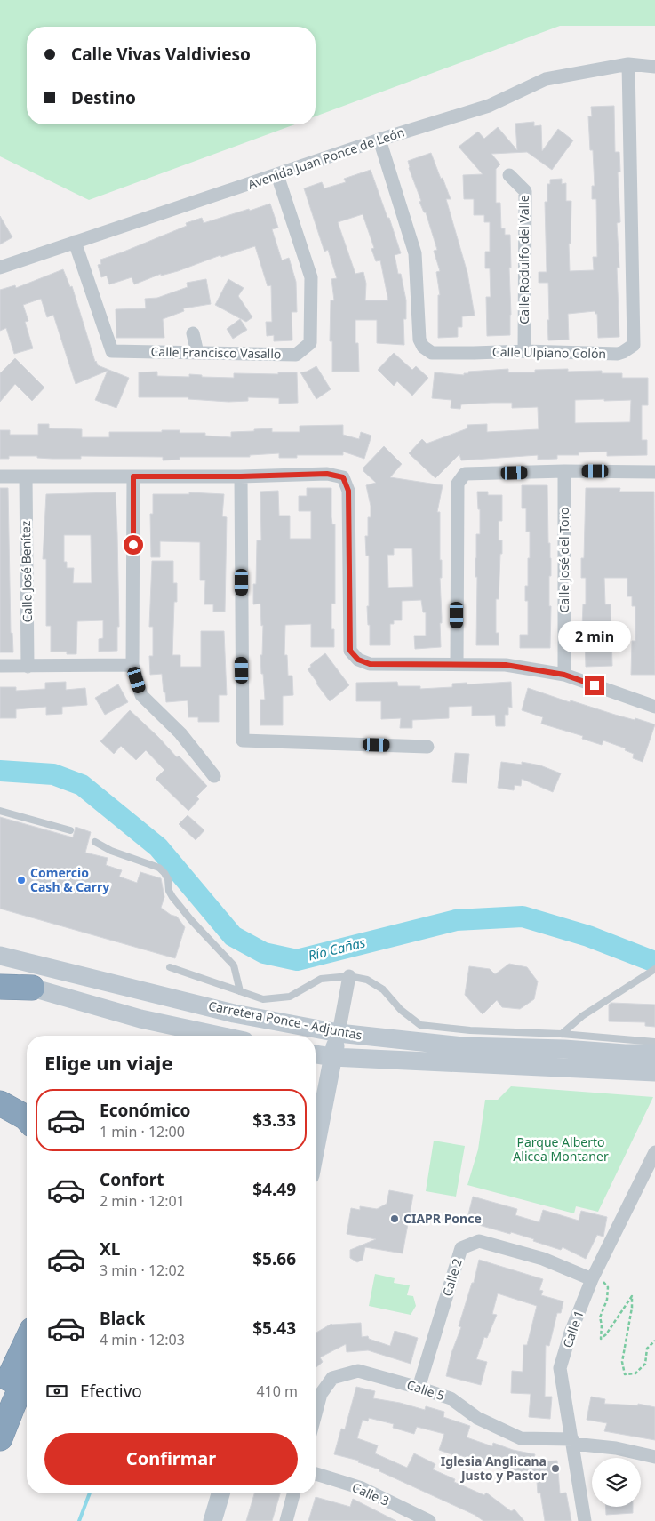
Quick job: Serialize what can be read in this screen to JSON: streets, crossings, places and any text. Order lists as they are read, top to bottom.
{
  "streets": {
    "street": [
      "Avenida Juan Ponce de León",
      "Calle Rodulfo del Valle",
      "Calle Francisco Vasallo",
      "Calle Ulpiano Colón",
      "Calle José del Toro",
      "Calle José Benítez",
      "Carretera Ponce - Adjuntas",
      "Calle 2",
      "Calle 1",
      "Calle 5",
      "Calle 3"
    ]
  },
  "crossings": [
    ["Avenida Juan Ponce de León", "Calle Francisco Vasallo"],
    ["Avenida Juan Ponce de León", "Calle Ulpiano Colón"],
    ["Calle Rodulfo del Valle", "Calle Ulpiano Colón"],
    ["Calle 2", "Calle 1"],
    ["Calle 2", "Calle 5"],
    ["Calle 1", "Calle 5"]
  ],
  "water": ["Río Cañas"],
  "parks": ["Parque Alberto Alicea Montaner"],
  "places": ["Comercio Cash & Carry", "CIAPR Ponce", "Iglesia Anglicana Justo y Pastor"],
  "page": {
    "banner": ["Calle Vivas Valdivieso", "Destino"],
    "bubble": "2 min",
    "heading": "Elige un viaje",
    "list": [
      {
        "name": "Económico",
        "note": "1 min · 12:00",
        "value": "$3.33"
      },
      {
        "name": "Confort",
        "note": "2 min · 12:01",
        "value": "$4.49"
      },
      {
        "name": "XL",
        "note": "3 min · 12:02",
        "value": "$5.66"
      },
      {
        "name": "Black",
        "note": "4 min · 12:03",
        "value": "$5.43"
      }
    ],
    "pay": ["Efectivo", "410 m"],
    "buttons": "Confirmar"
  }
}
